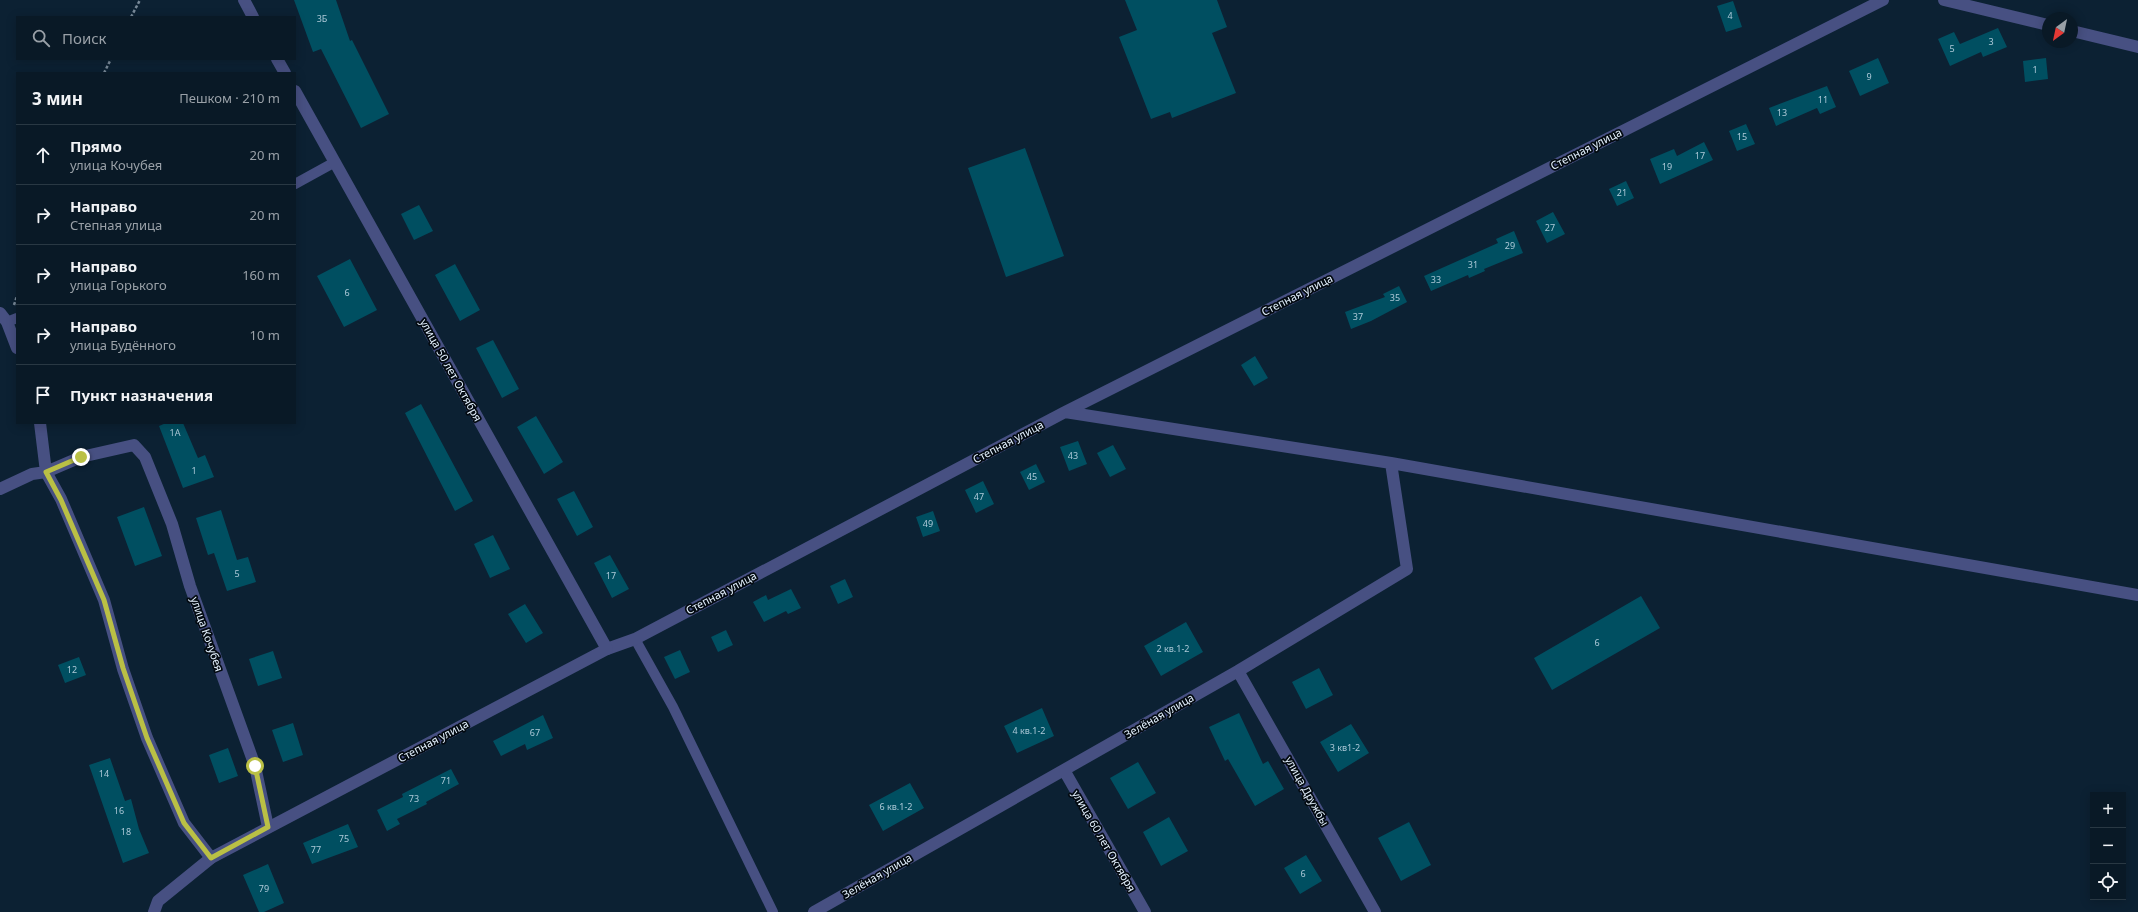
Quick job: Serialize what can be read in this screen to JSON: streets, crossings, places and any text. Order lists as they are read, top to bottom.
{
  "streets": {
    "street": [
      "Степная улица",
      "улица 50 лет Октября",
      "улица Кочубея",
      "Зелёная улица",
      "улица Дружбы",
      "улица 60 лет Октября"
    ]
  },
  "crossings": [
    ["Степная улица", "улица 50 лет Октября"],
    ["Степная улица", "улица Кочубея"],
    ["Зелёная улица", "улица Дружбы"],
    ["Зелёная улица", "улица 60 лет Октября"]
  ],
  "house_numbers": [
    "4",
    "3Б",
    "3",
    "5",
    "1",
    "9",
    "11",
    "13",
    "15",
    "17",
    "19",
    "21",
    "27",
    "29",
    "31",
    "33",
    "6",
    "35",
    "37",
    "1А",
    "43",
    "1",
    "45",
    "47",
    "49",
    "5",
    "17",
    "6",
    "2 кв.1-2",
    "12",
    "4 кв.1-2",
    "67",
    "3 кв1-2",
    "14",
    "71",
    "73",
    "6 кв.1-2",
    "16",
    "18",
    "75",
    "77",
    "6",
    "79"
  ],
  "north": "bottom left",
  "page": {
    "search": "Поиск",
    "heading": ["3 мин", "Пешком · 210 m"],
    "list": [
      ["Прямо", "улица Кочубея", "20 m"],
      ["Направо", "Степная улица", "20 m"],
      ["Направо", "улица Горького", "160 m"],
      ["Направо", "улица Будённого", "10 m"],
      "Пункт назначения"
    ],
    "map_buttons": ["+", "−"]
  }
}
